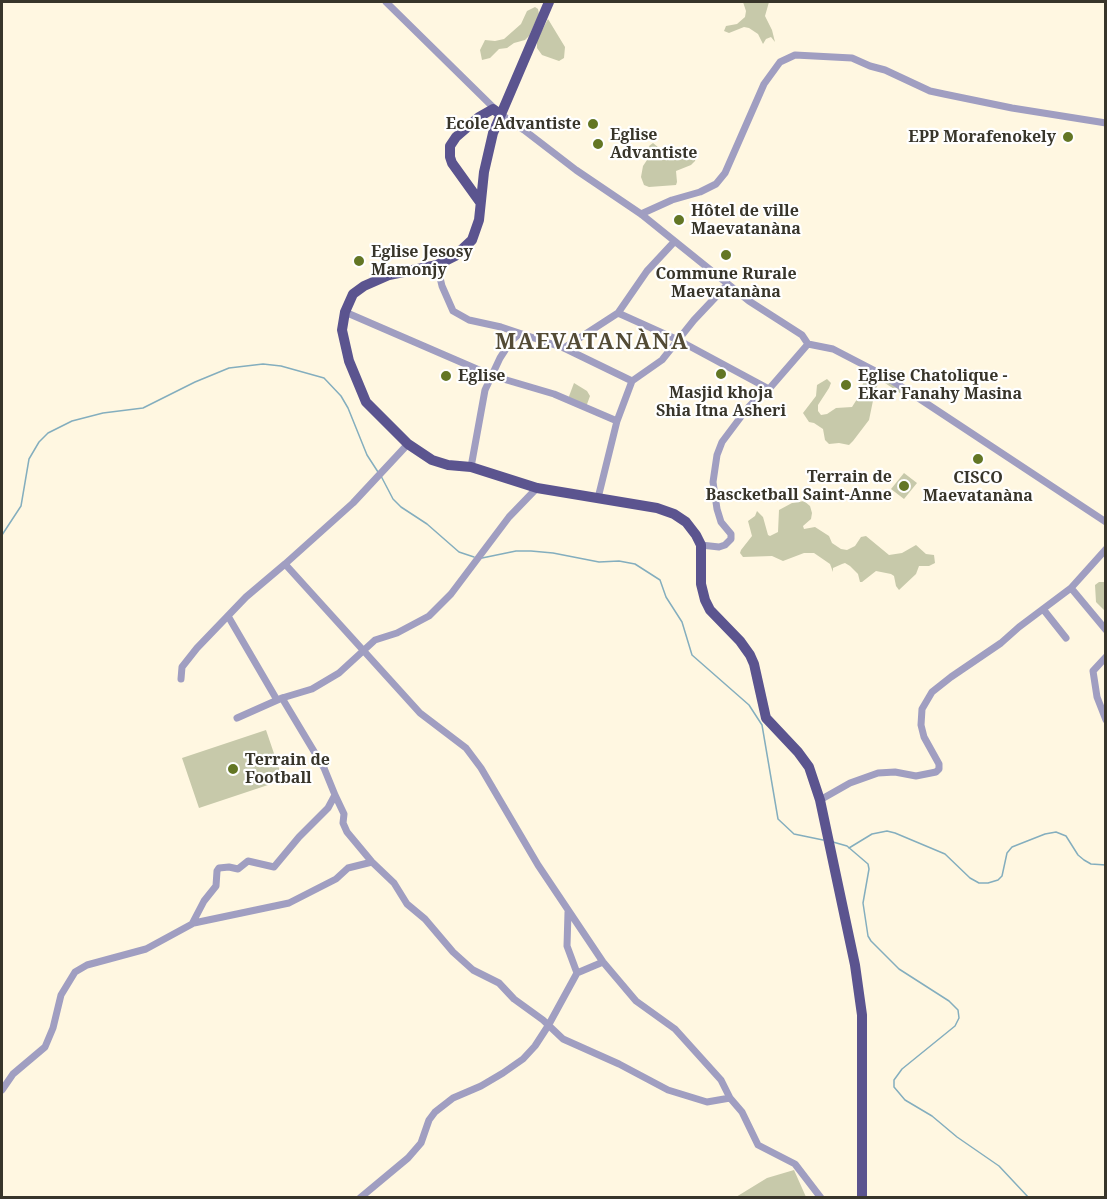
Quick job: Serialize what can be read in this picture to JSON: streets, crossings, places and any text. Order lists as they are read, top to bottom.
{
  "districts": ["MAEVATANÀNA"],
  "places": [
    "Ecole Advantiste",
    "EPP Morafenokely",
    "Eglise Advantiste",
    "Hôtel de ville Maevatanàna",
    "Commune Rurale Maevatanàna",
    "Eglise Jesosy Mamonjy",
    "Masjid khoja Shia Itna Asheri",
    "Eglise",
    "Eglise Chatolique - Ekar Fanahy Masina",
    "CISCO Maevatanàna",
    "Terrain de Bascketball Saint-Anne",
    "Terrain de Football"
  ]
}
